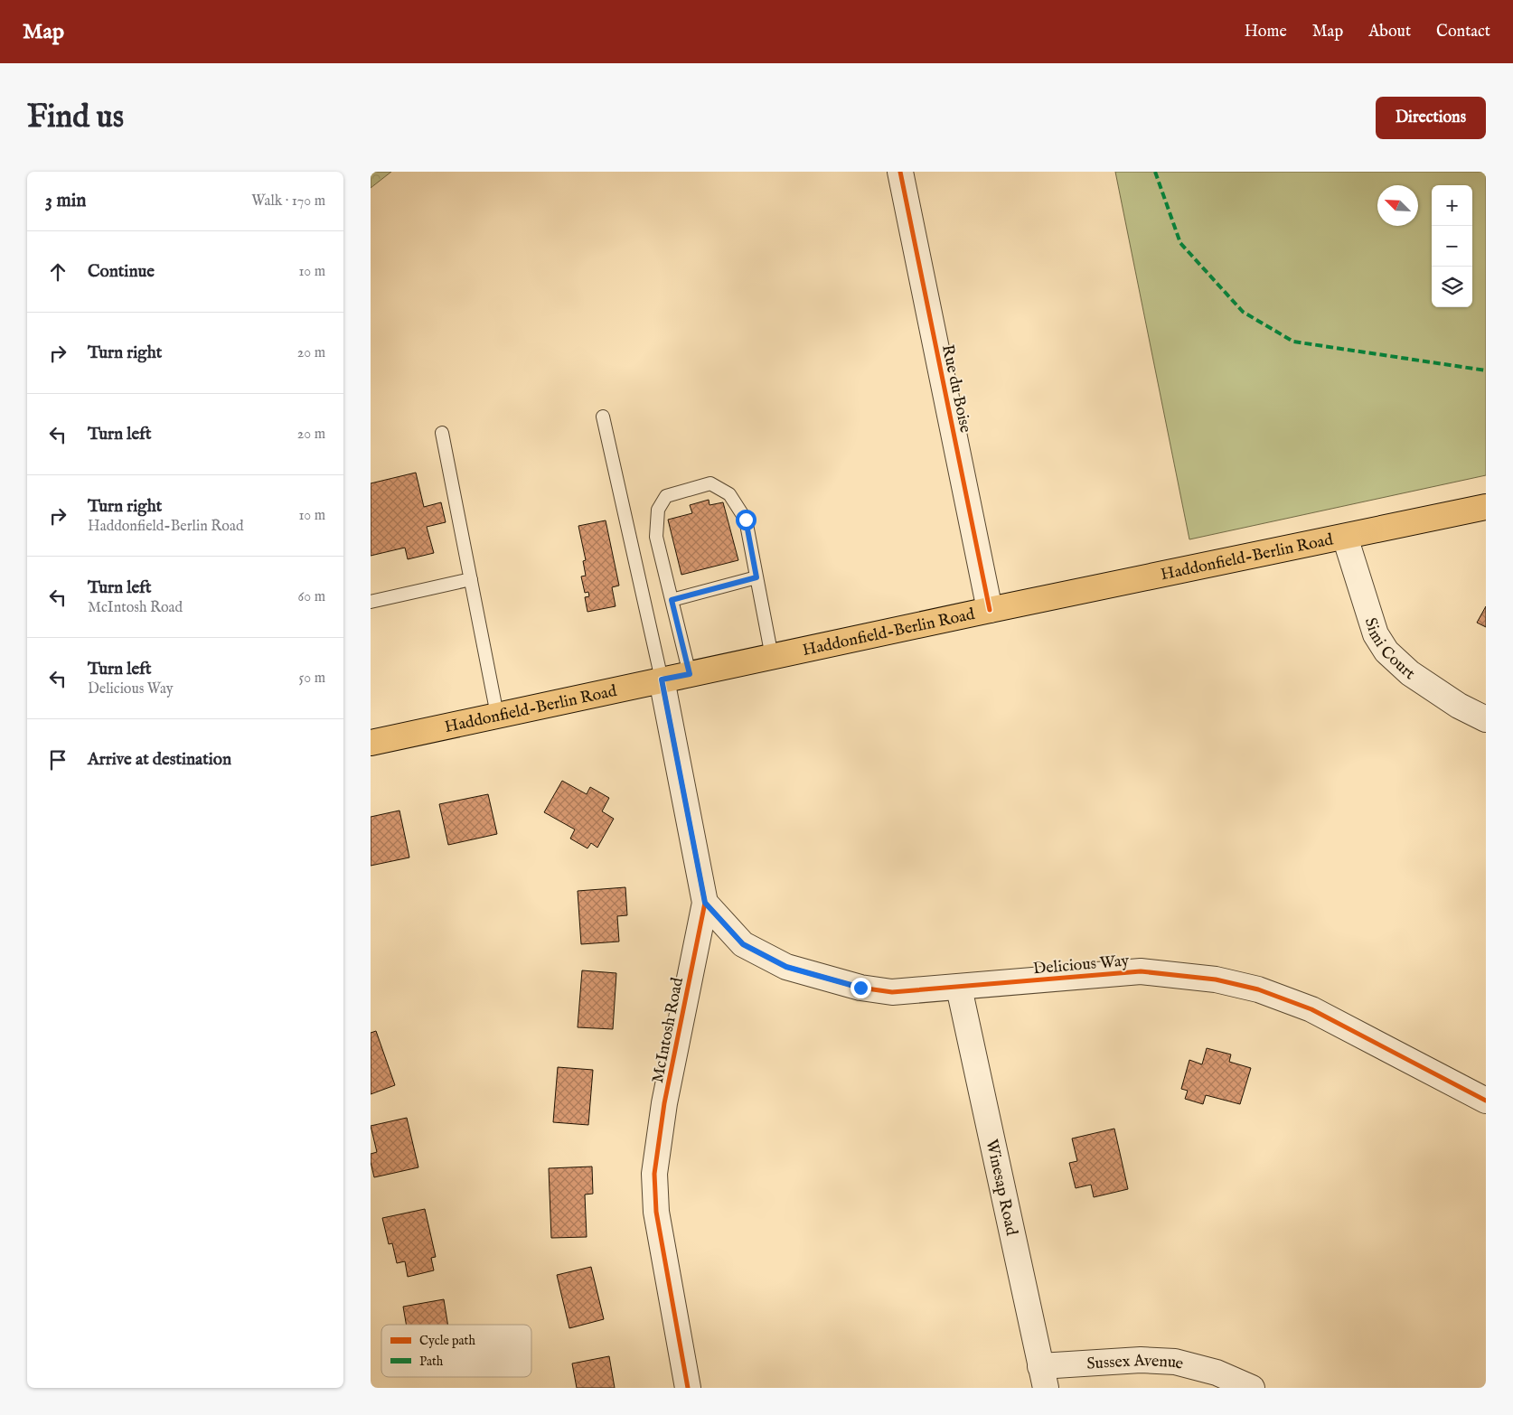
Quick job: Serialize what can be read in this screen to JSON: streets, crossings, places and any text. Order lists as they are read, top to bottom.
{
  "streets": {
    "main road": ["Haddonfield-Berlin Road"],
    "street": [
      "Rue du Boise",
      "Simi Court",
      "Delicious Way",
      "McIntosh Road",
      "Winesap Road",
      "Sussex Avenue"
    ]
  },
  "crossings": [
    ["Rue du Boise", "Haddonfield-Berlin Road"],
    ["Haddonfield-Berlin Road", "Simi Court"],
    ["Haddonfield-Berlin Road", "McIntosh Road"],
    ["Delicious Way", "McIntosh Road"],
    ["Delicious Way", "Winesap Road"],
    ["Winesap Road", "Sussex Avenue"]
  ],
  "legend": ["Cycle path", "Path"],
  "north": "top left",
  "page": {
    "header": "Map",
    "nav": [
      "Home",
      "Map",
      "About",
      "Contact"
    ],
    "buttons": "Directions",
    "title": "Find us",
    "heading": ["3 min", "Walk · 170 m"],
    "map_buttons": ["+", "−"],
    "list": [
      ["Continue", "10 m"],
      ["Turn right", "20 m"],
      ["Turn left", "20 m"],
      ["Turn right", "Haddonfield-Berlin Road", "10 m"],
      ["Turn left", "McIntosh Road", "60 m"],
      ["Turn left", "Delicious Way", "50 m"],
      "Arrive at destination"
    ]
  }
}
